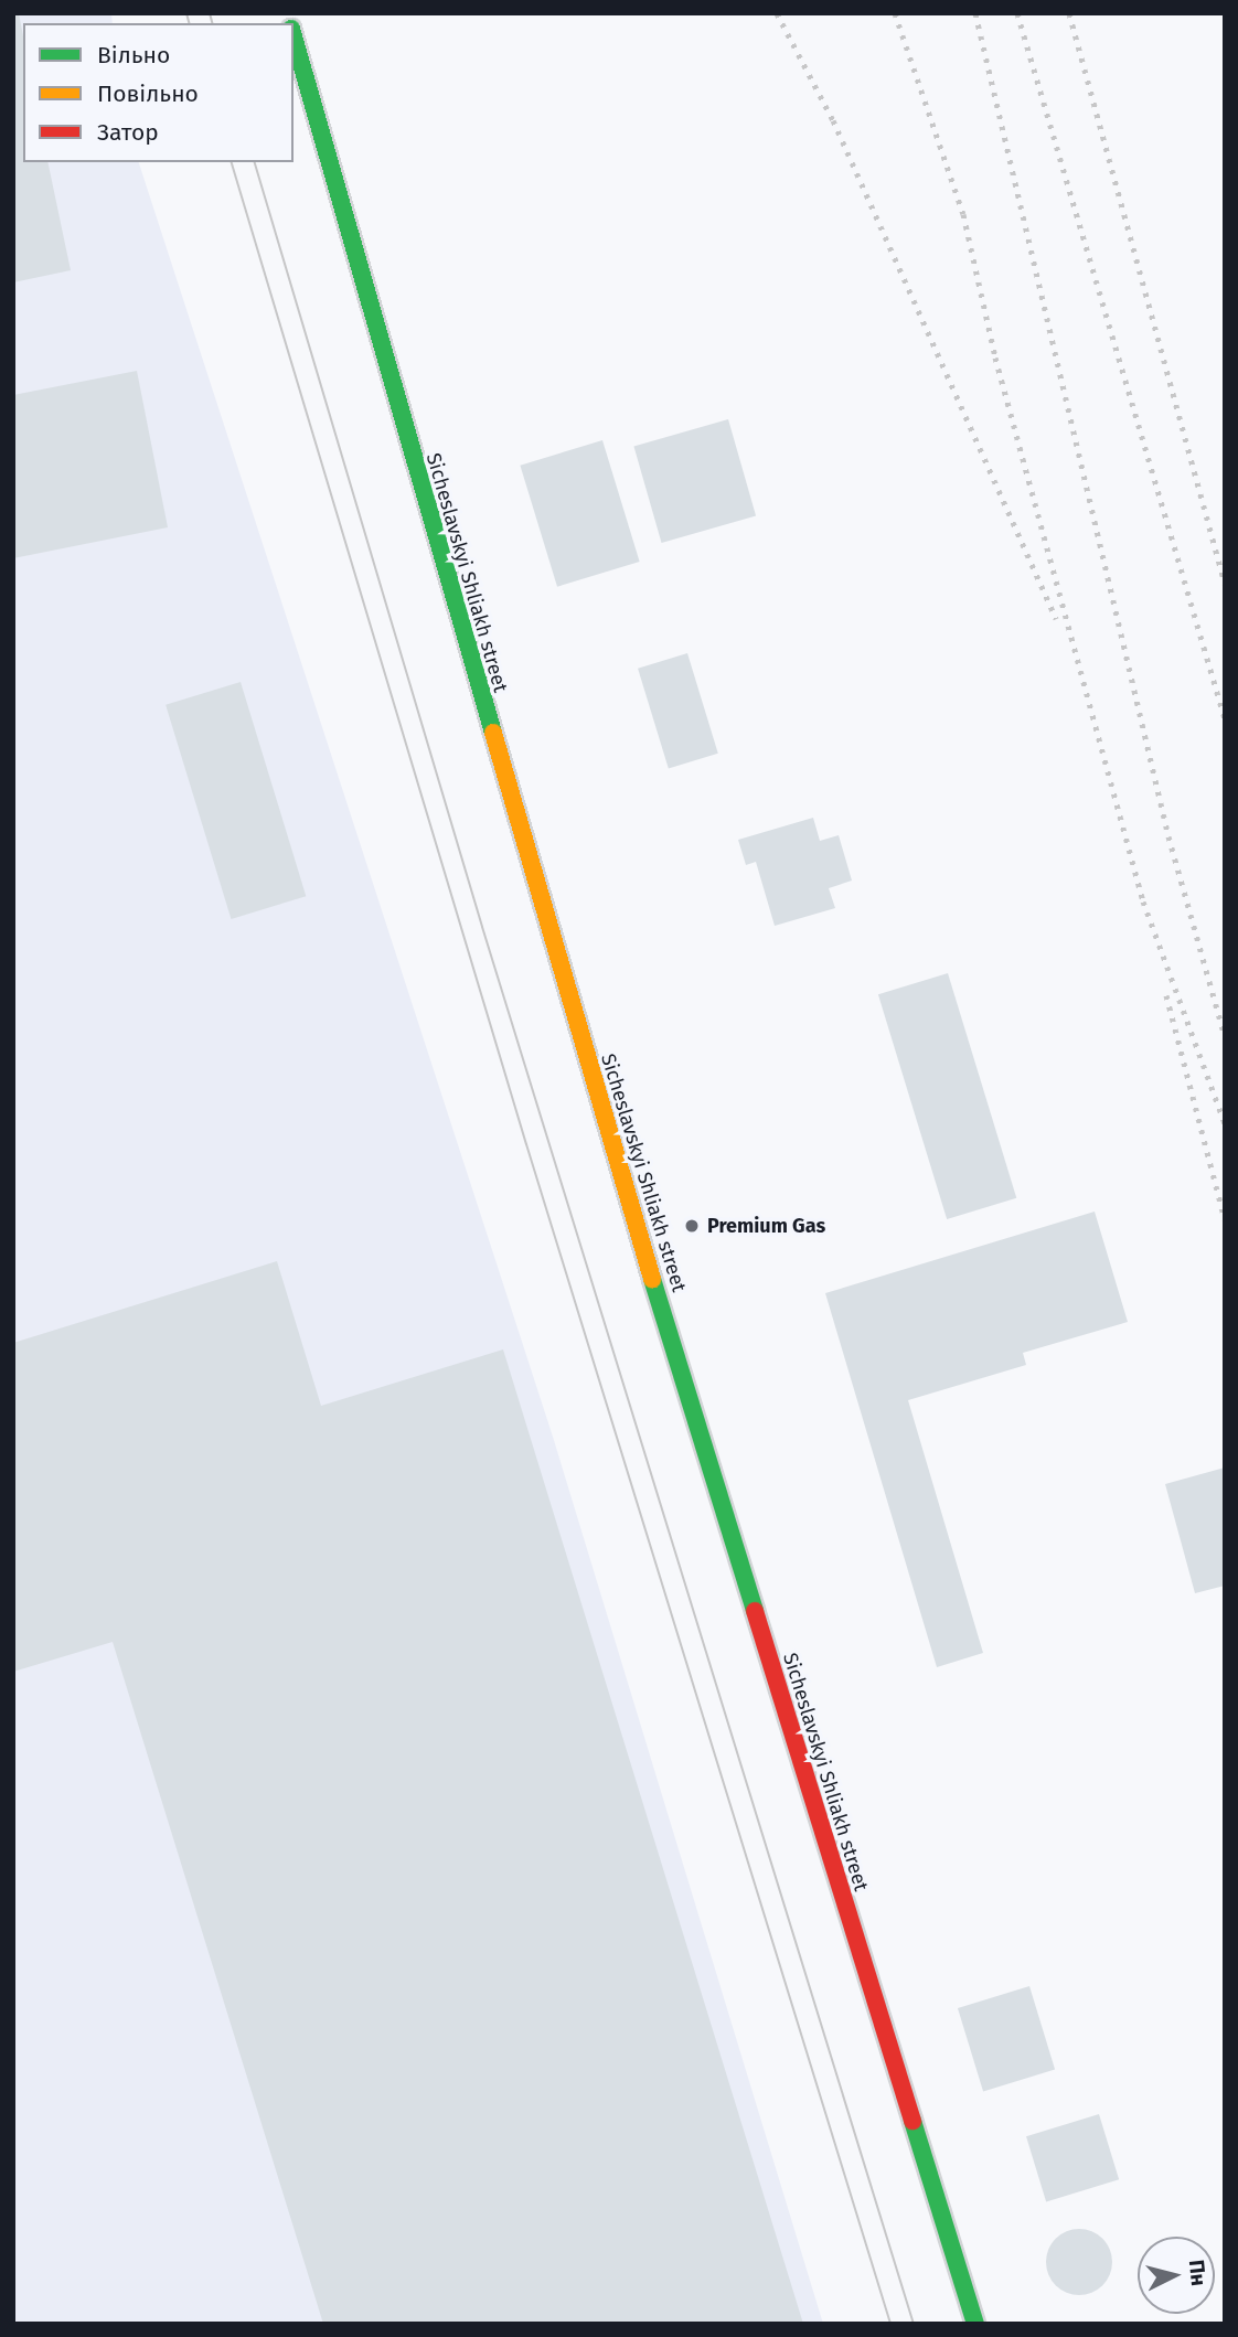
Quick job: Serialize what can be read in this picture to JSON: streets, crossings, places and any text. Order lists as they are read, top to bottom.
{
  "streets": {
    "main road": ["Sicheslavskyi Shliakh street"]
  },
  "places": ["Premium Gas"],
  "legend": ["Вільно", "Повільно", "Затор"],
  "north": "right"
}
